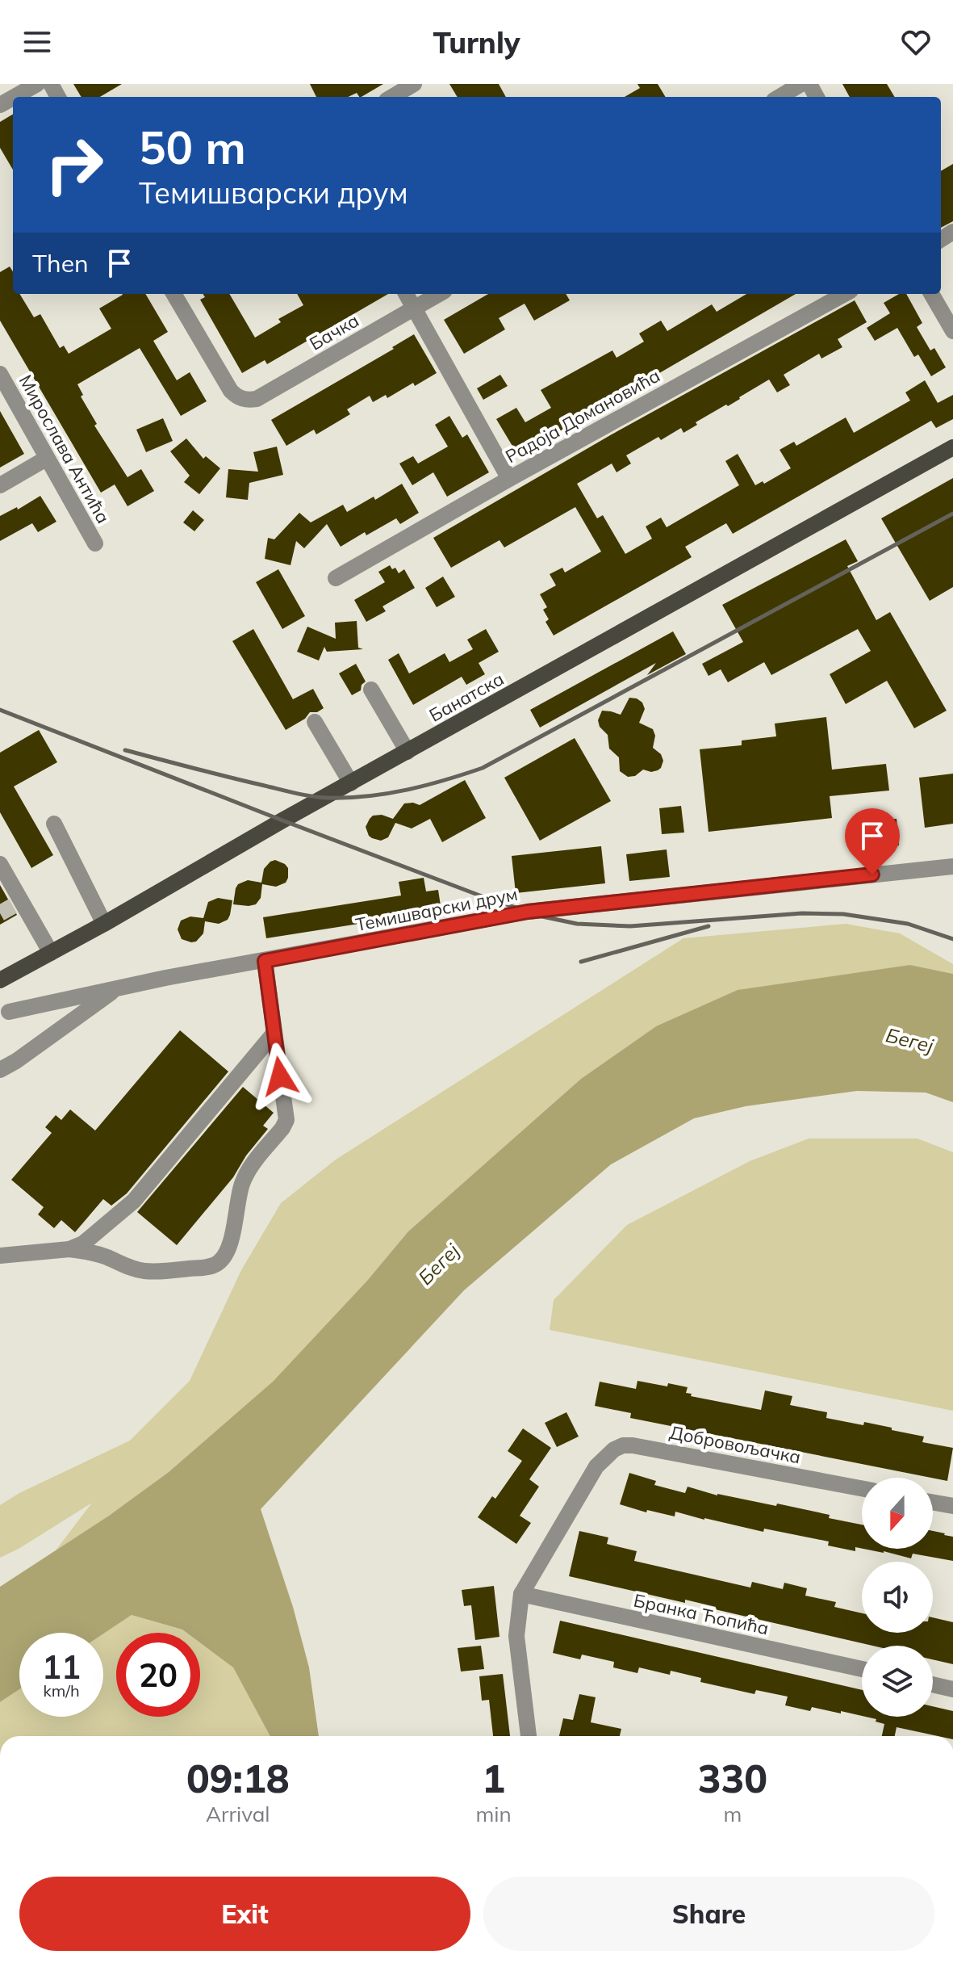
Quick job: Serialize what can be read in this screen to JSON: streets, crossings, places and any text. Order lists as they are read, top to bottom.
{
  "streets": {
    "main road": ["Банатска"],
    "street": [
      "Бачка",
      "Радоја Домановића",
      "Мирослава Антића",
      "Темишварски друм",
      "Добровољачка",
      "Бранка Ћопића"
    ]
  },
  "crossings": [
    ["Добровољачка", "Бранка Ћопића"]
  ],
  "water": ["Бегеј"],
  "north": "bottom",
  "page": {
    "header": "Turnly",
    "turn": ["50 m", "Темишварски друм"],
    "then": "Then",
    "speed": "11 km/h",
    "limit": "20",
    "eta": [
      "09:18",
      "Arrival",
      "1",
      "min",
      "330",
      "m"
    ],
    "buttons": ["Exit", "Share"]
  }
}
